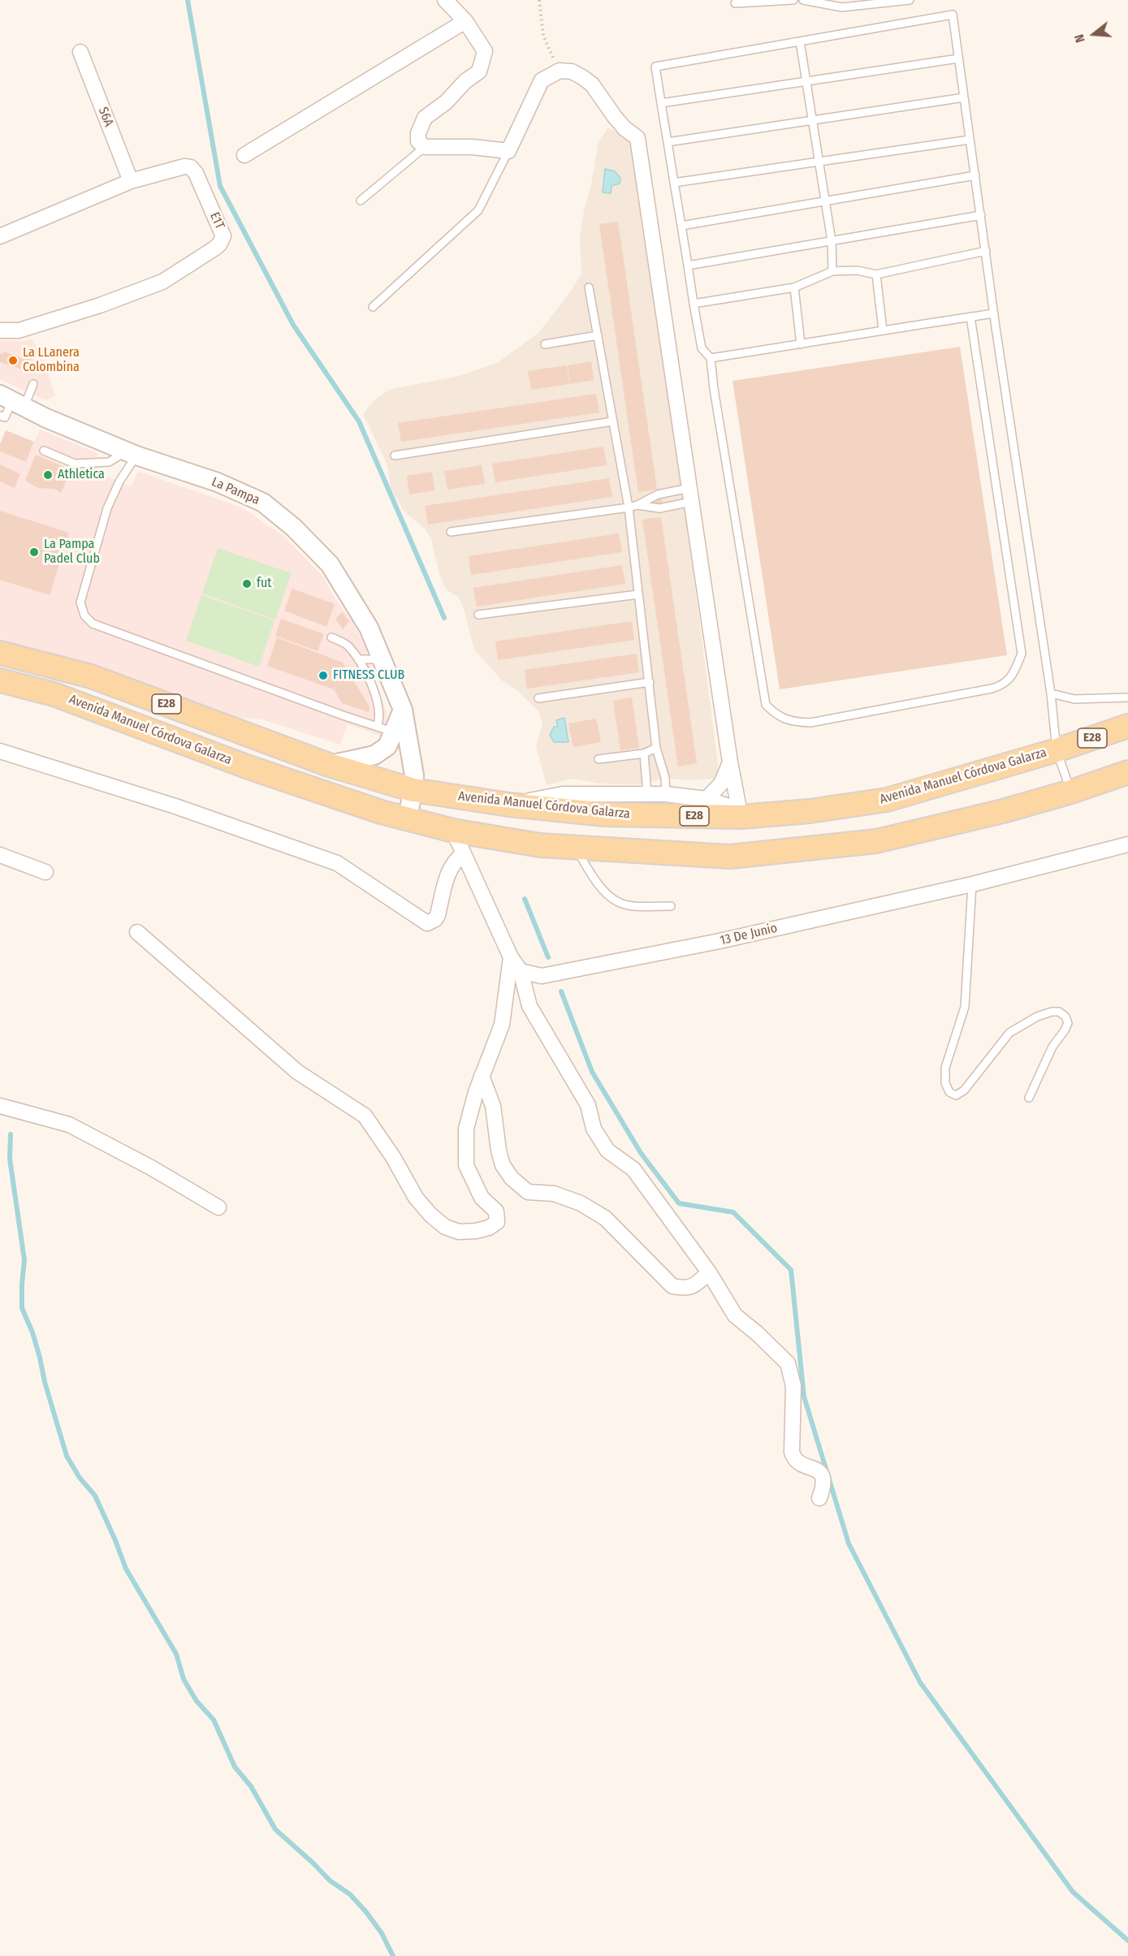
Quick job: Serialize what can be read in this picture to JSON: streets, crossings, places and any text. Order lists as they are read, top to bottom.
{
  "streets": {
    "main road": ["E28", "Avenida Manuel Córdova Galarza"],
    "street": [
      "S6A",
      "E1T",
      "La Pampa",
      "13 De Junio"
    ]
  },
  "crossings": [
    ["S6A", "E1T"],
    ["La Pampa", "Avenida Manuel Córdova Galarza"]
  ],
  "places": [
    "La LLanera Colombina",
    "Athletica",
    "La Pampa Padel Club",
    "fut",
    "FITNESS CLUB"
  ],
  "north": "left"
}
